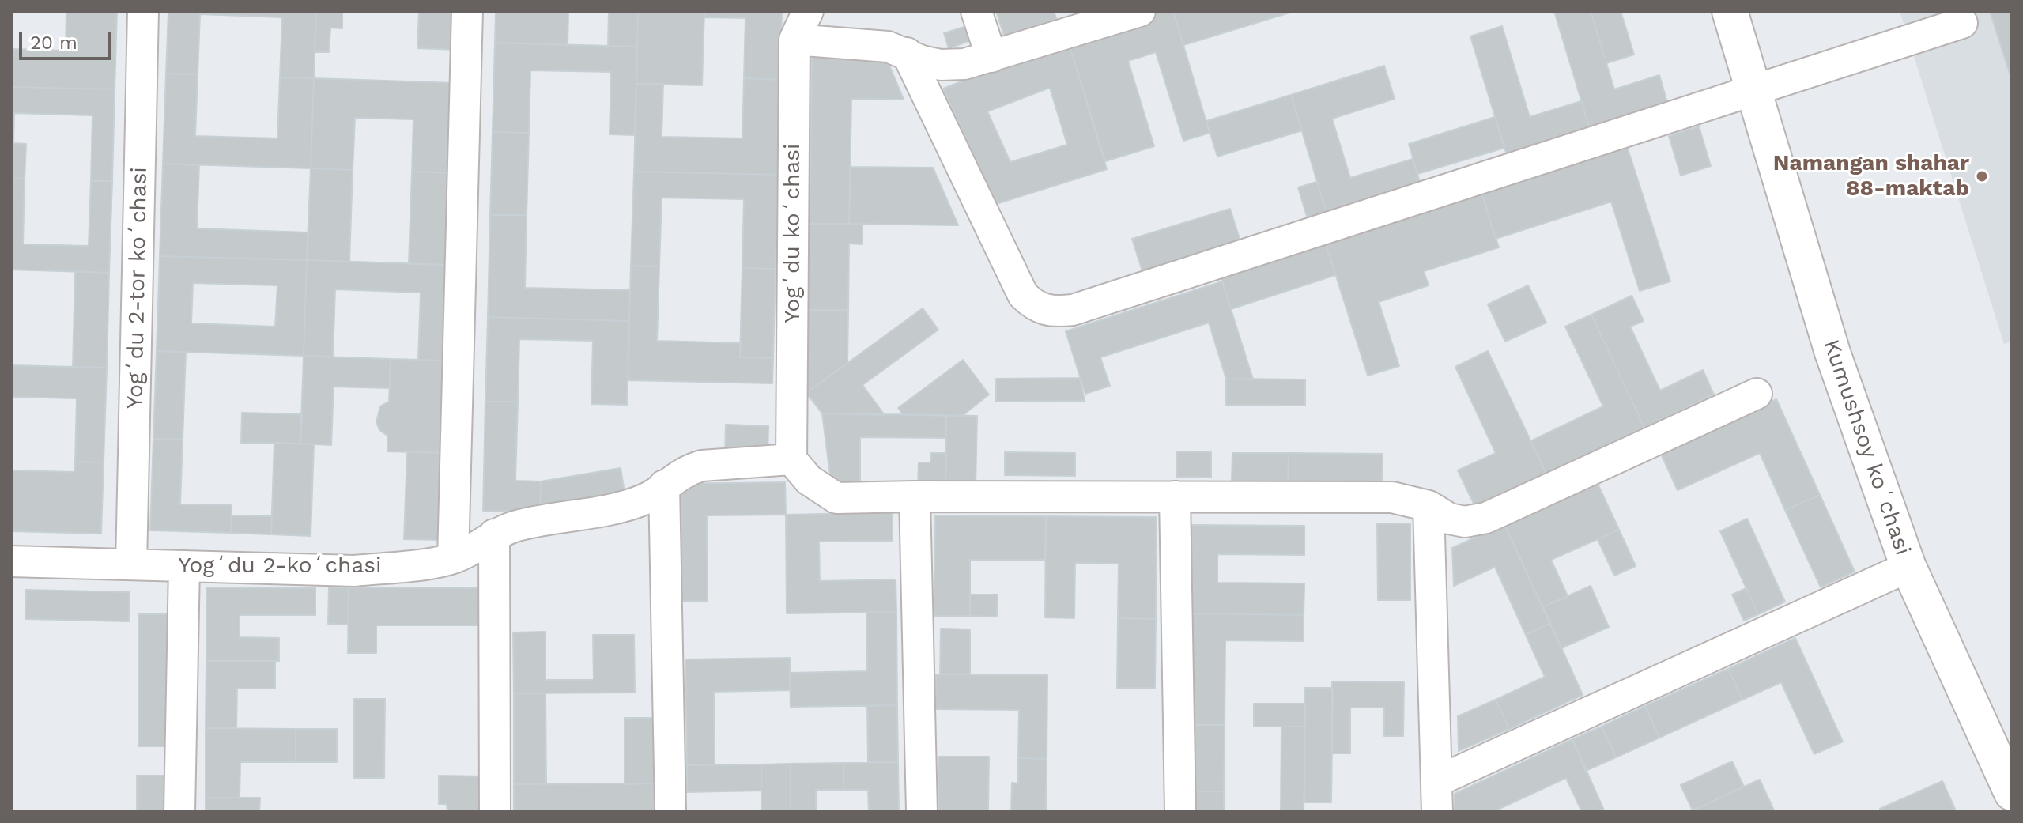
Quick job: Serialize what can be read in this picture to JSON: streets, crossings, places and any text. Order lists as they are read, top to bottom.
{
  "streets": {
    "street": [
      "Yogʻdu koʻchasi",
      "Yogʻdu 2-tor koʻchasi",
      "Kumushsoy koʻchasi",
      "Yogʻdu 2-koʻchasi"
    ]
  },
  "crossings": [
    ["Yogʻdu koʻchasi", "Yogʻdu 2-koʻchasi"],
    ["Yogʻdu 2-tor koʻchasi", "Yogʻdu 2-koʻchasi"]
  ],
  "places": ["Namangan shahar 88-maktab"],
  "scale_bar": "20 m"
}
